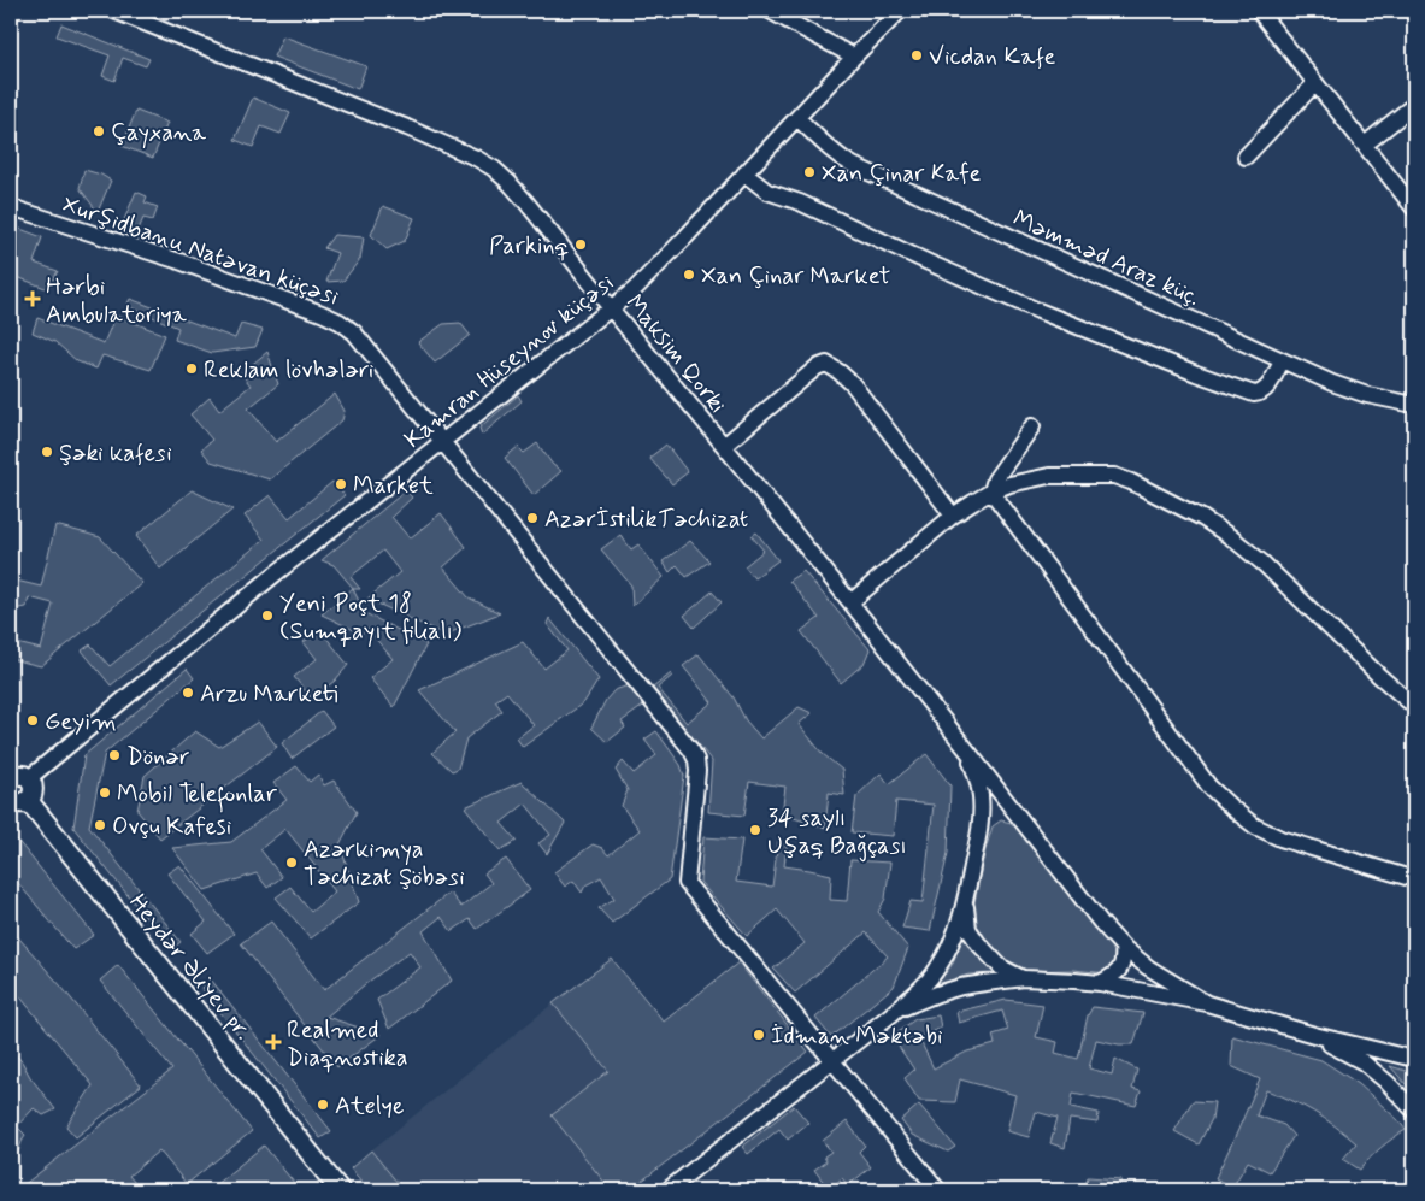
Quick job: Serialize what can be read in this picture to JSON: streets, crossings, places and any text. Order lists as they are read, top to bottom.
{
  "streets": {
    "main road": ["Heydər Əliyev pr."],
    "street": [
      "Xurşidbanu Natəvan küçəsi",
      "Məmməd Araz küç.",
      "Maksim Qorki",
      "Kamran Hüseynov küçəsi"
    ]
  },
  "crossings": [
    ["Xurşidbanu Natəvan küçəsi", "Kamran Hüseynov küçəsi"],
    ["Məmməd Araz küç.", "Kamran Hüseynov küçəsi"],
    ["Maksim Qorki", "Kamran Hüseynov küçəsi"]
  ],
  "places": {
    "other": [
      "Vicdan Kafe",
      "Çayxana",
      "Xan Çinar Kafe",
      "Parkinq",
      "Xan Çinar Market",
      "Reklam lövhələri",
      "Şəki kafesi",
      "Market",
      "AzərİstilikTəchizat",
      "Yeni Poçt 18 (Sumqayıt filialı)",
      "Arzu Marketi",
      "Geyim",
      "Dönər",
      "Mobil Telefonlar",
      "Ovçu Kafesi",
      "34 saylı Uşaq Bağçası",
      "Azərkimya Təchizat Şöbəsi",
      "İdman Məktəbi",
      "Atelye"
    ],
    "health": ["Hərbi Ambulatoriya", "Realmed Diaqnostika"]
  }
}
